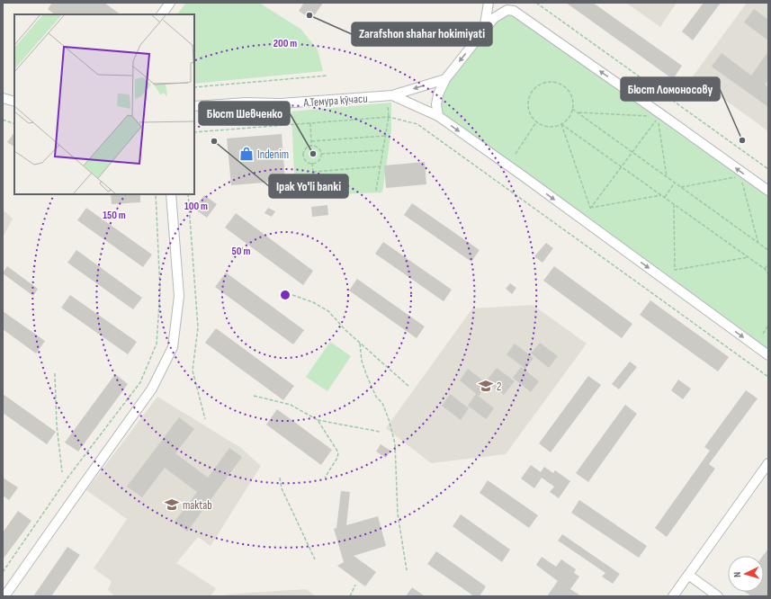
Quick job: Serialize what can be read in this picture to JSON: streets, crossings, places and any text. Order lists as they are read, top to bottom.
{
  "streets": {
    "street": ["А.Темура кўчаси"]
  },
  "places": {
    "other": [
      "Zarafshon shahar hokimiyati",
      "Бюст Ломоносову",
      "Ipak Yo'li banki",
      "Бюст Шевченко"
    ],
    "shop": ["Indenim"],
    "school or university": ["2", "maktab"]
  },
  "north": "left",
  "rings": [
    "200 m",
    "100 m",
    "150 m",
    "50 m"
  ]
}
